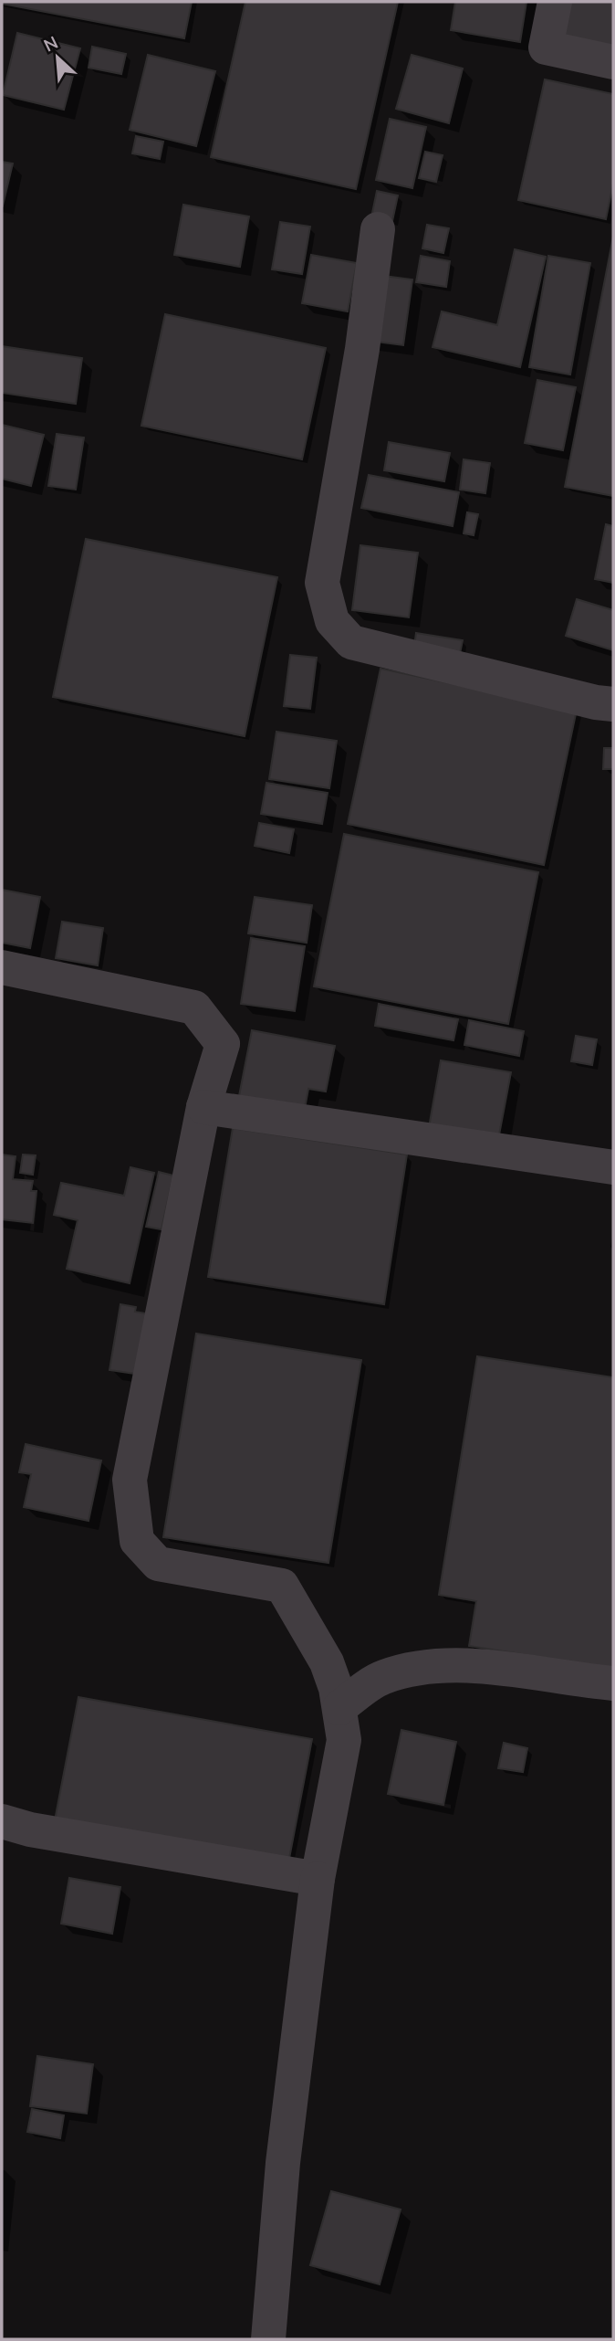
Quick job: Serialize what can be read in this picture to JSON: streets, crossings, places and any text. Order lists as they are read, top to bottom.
{
  "north": "top left"
}
